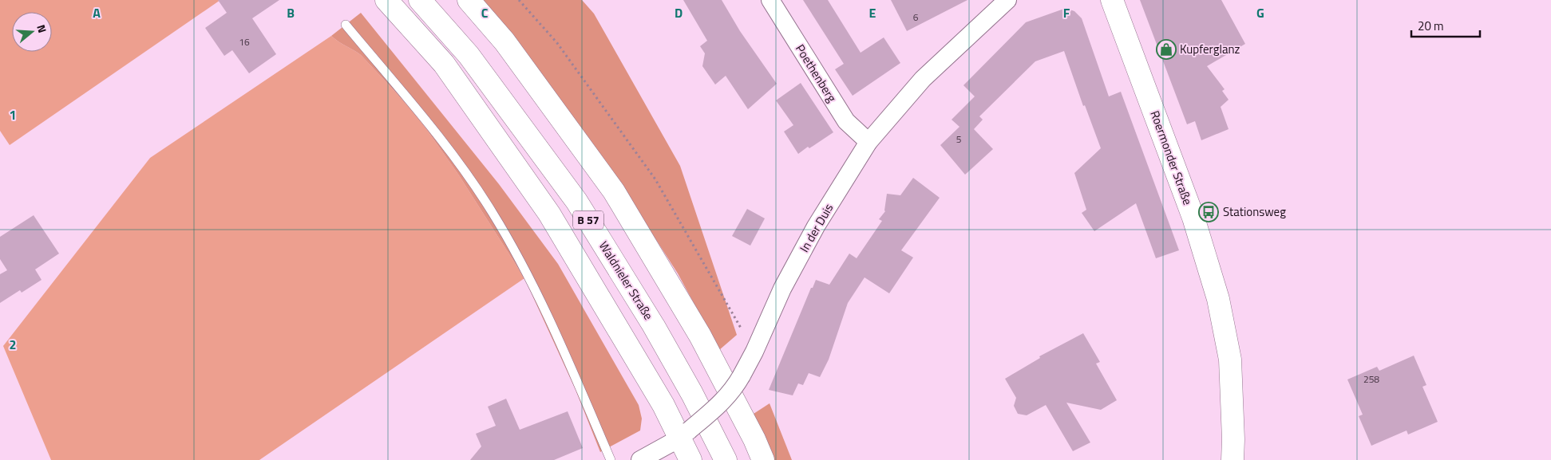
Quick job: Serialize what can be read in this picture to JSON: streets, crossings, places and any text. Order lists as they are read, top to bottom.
{
  "streets": {
    "main road": ["Roermonder Straße", "B 57", "Waldnieler Straße"],
    "street": ["Poethenberg", "In der Duis"]
  },
  "crossings": [
    ["Poethenberg", "In der Duis"]
  ],
  "places": {
    "shop": ["Kupferglanz"],
    "bus stop": ["Stationsweg"]
  },
  "house_numbers": [
    "6",
    "16",
    "5",
    "258"
  ],
  "scale_bar": "20 m",
  "north": "right",
  "grid": {
    "columns": [
      "A",
      "B",
      "C",
      "D",
      "E",
      "F",
      "G"
    ],
    "rows": ["1", "2"]
  }
}
